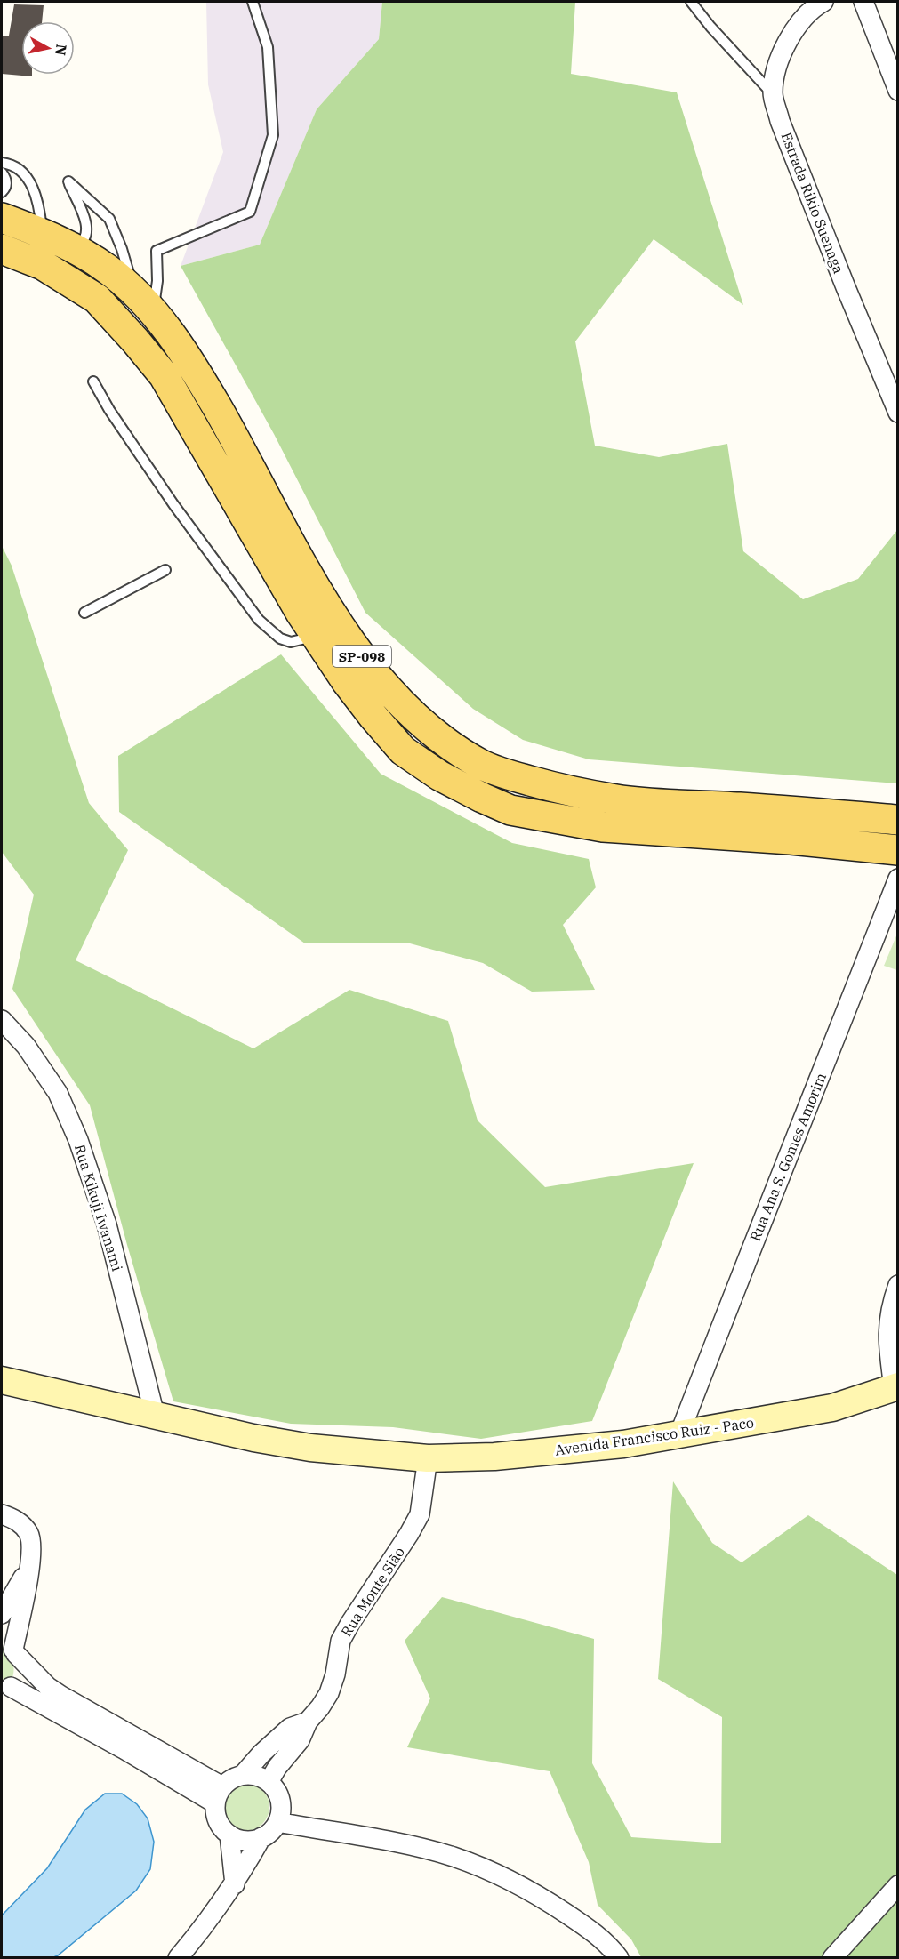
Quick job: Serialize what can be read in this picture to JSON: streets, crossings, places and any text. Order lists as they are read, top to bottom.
{
  "streets": {
    "main road": ["SP-098"],
    "street": [
      "Estrada Rikio Suenaga",
      "Rua Ana S. Gomes Amorim",
      "Rua Kikuji Iwanami",
      "Avenida Francisco Ruiz - Paco",
      "Rua Monte Sião"
    ]
  },
  "crossings": [
    ["Rua Ana S. Gomes Amorim", "Avenida Francisco Ruiz - Paco"],
    ["Rua Kikuji Iwanami", "Avenida Francisco Ruiz - Paco"],
    ["Avenida Francisco Ruiz - Paco", "Rua Monte Sião"]
  ],
  "north": "right"
}
